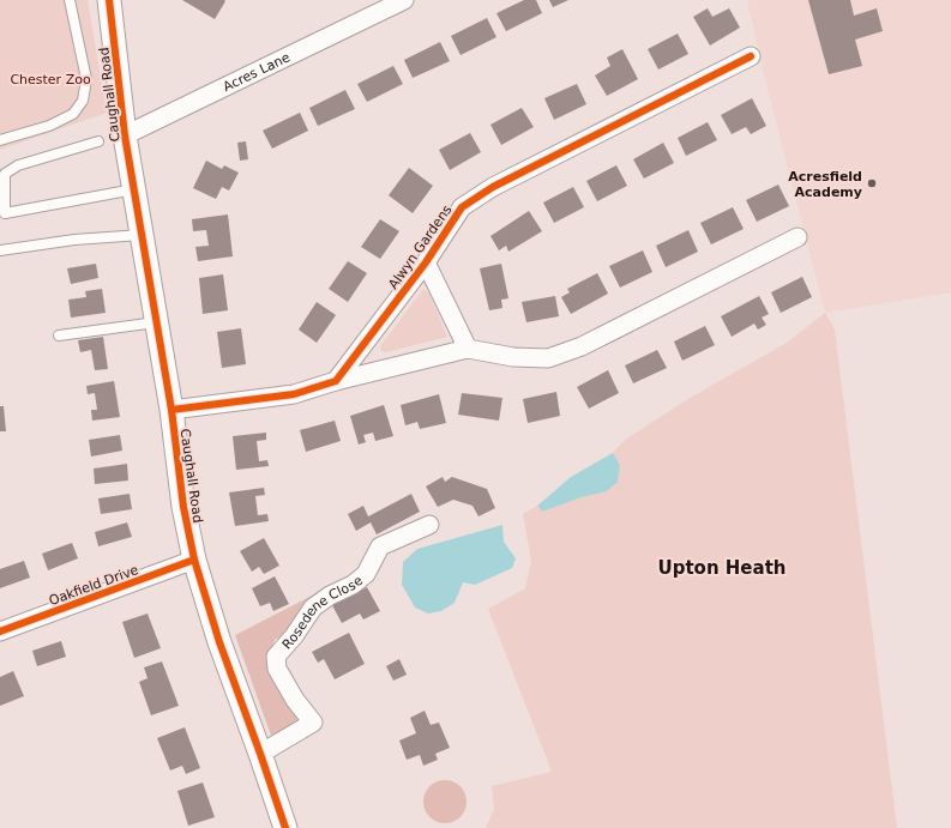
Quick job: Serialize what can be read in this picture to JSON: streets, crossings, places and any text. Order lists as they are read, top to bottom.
{
  "streets": {
    "street": [
      "Acres Lane",
      "Caughall Road",
      "Alwyn Gardens",
      "Oakfield Drive",
      "Rosedene Close"
    ]
  },
  "crossings": [
    ["Acres Lane", "Caughall Road"],
    ["Caughall Road", "Oakfield Drive"],
    ["Caughall Road", "Rosedene Close"]
  ],
  "districts": ["Upton Heath"],
  "parks": ["Chester Zoo"],
  "places": ["Acresfield Academy"]
}
